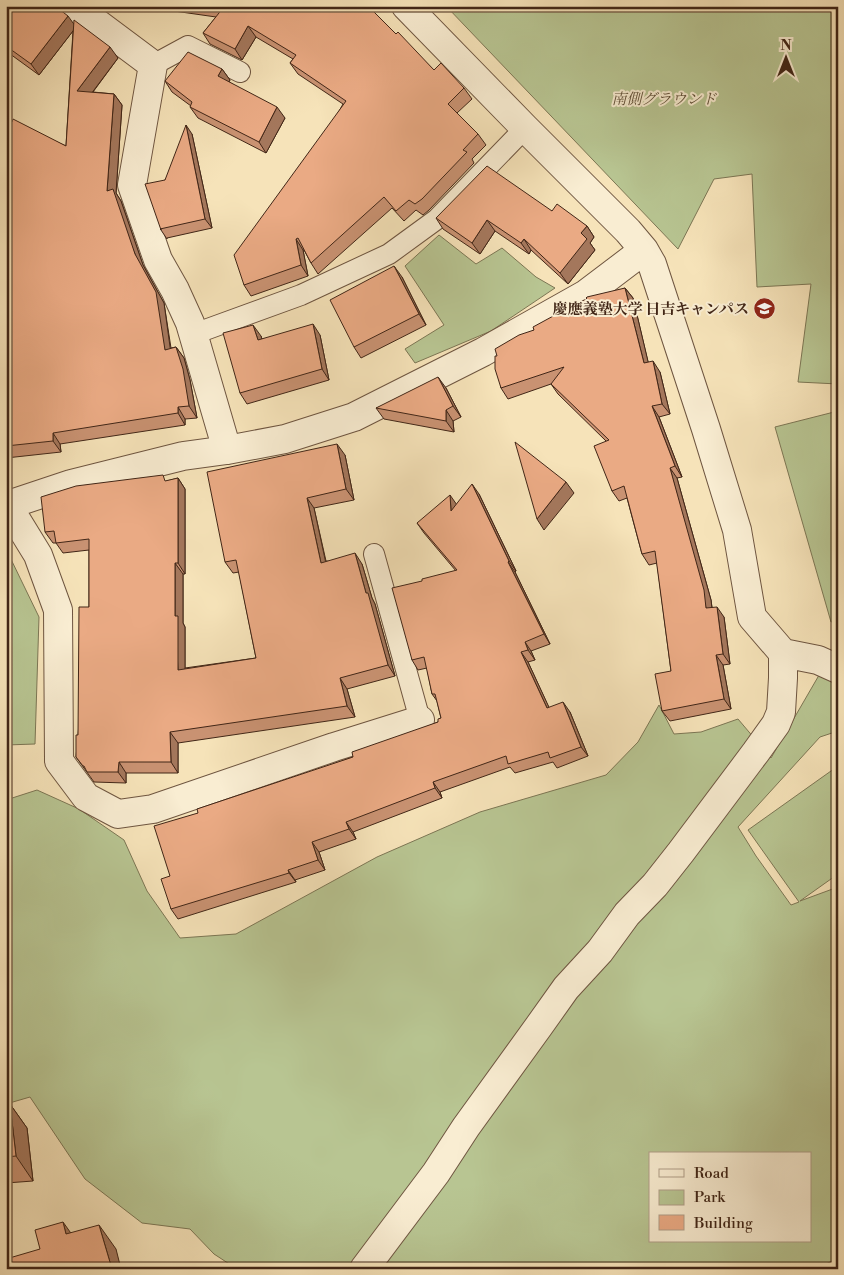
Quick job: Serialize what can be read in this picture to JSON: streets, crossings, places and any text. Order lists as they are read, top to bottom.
{
  "parks": ["南側グラウンド"],
  "places": {
    "school or university": ["慶應義塾大学 日吉キャンパス"]
  },
  "legend": ["Road", "Park", "Building"],
  "north": "top"
}
